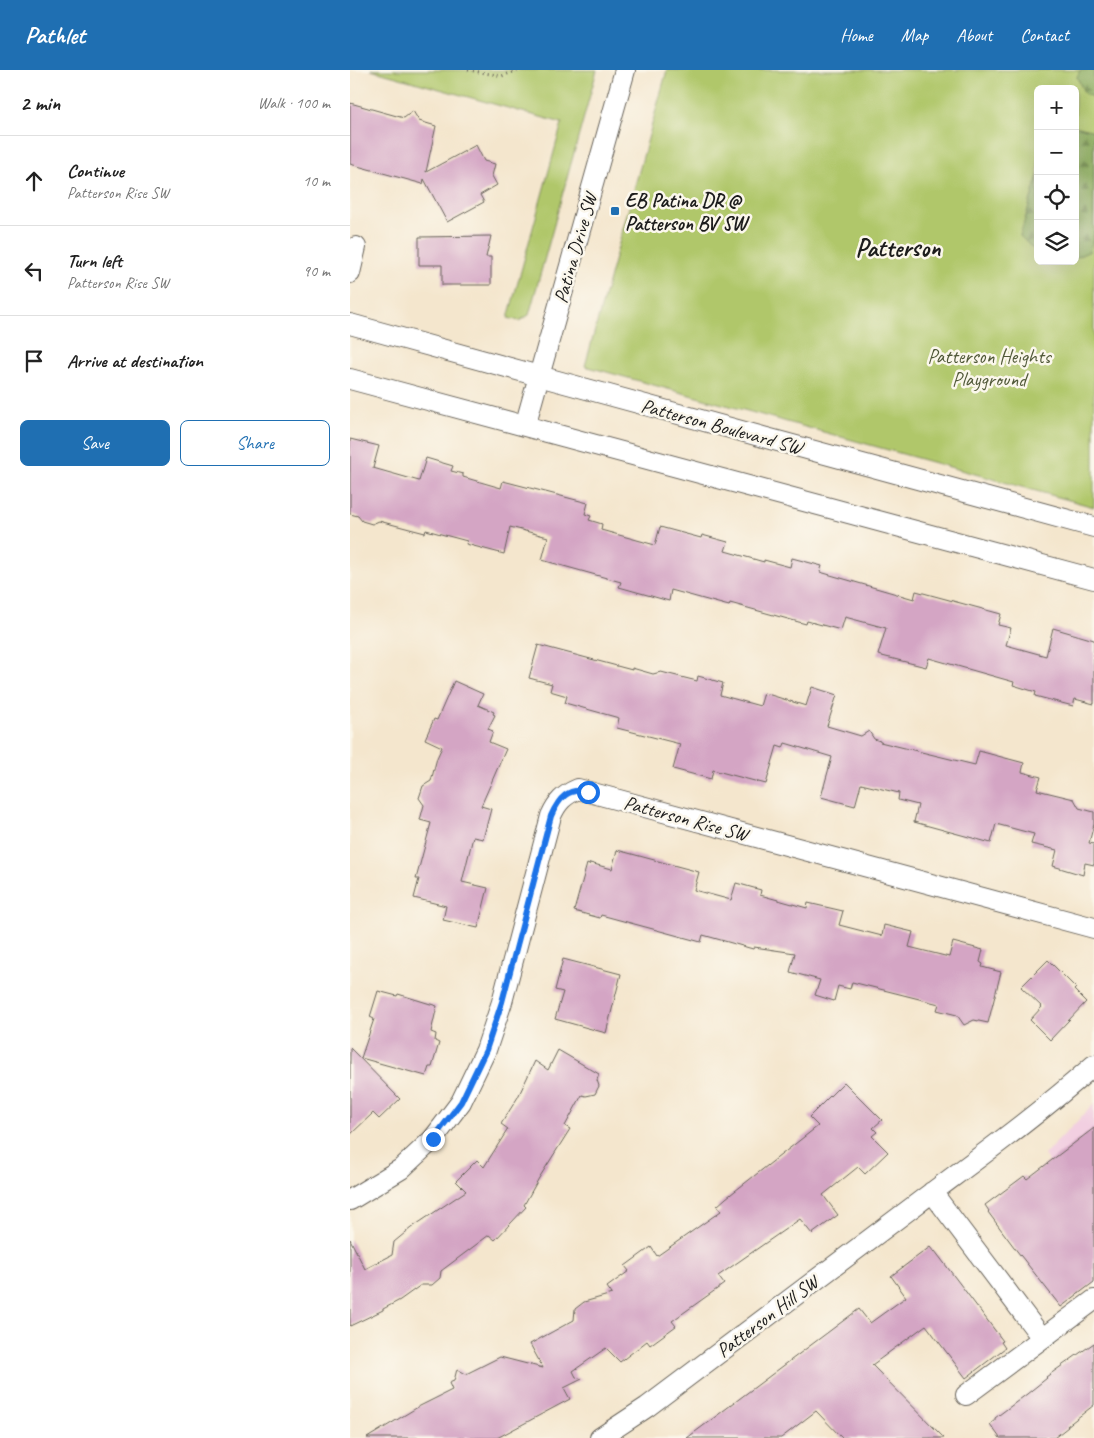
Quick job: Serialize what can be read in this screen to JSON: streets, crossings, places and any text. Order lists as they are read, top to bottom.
{
  "streets": {
    "street": [
      "Patina Drive SW",
      "Patterson Boulevard SW",
      "Patterson Rise SW",
      "Patterson Hill SW"
    ]
  },
  "crossings": [
    ["Patina Drive SW", "Patterson Boulevard SW"]
  ],
  "districts": ["Patterson"],
  "parks": ["Patterson Heights Playground"],
  "places": {
    "transit": ["EB Patina DR @ Patterson BV SW"]
  },
  "page": {
    "header": "Pathlet",
    "nav": [
      "Home",
      "Map",
      "About",
      "Contact"
    ],
    "heading": ["2 min", "Walk · 100 m"],
    "map_buttons": ["+", "−"],
    "list": [
      ["Continue", "Patterson Rise SW", "10 m"],
      ["Turn left", "Patterson Rise SW", "90 m"],
      "Arrive at destination"
    ],
    "buttons": ["Save", "Share"]
  }
}
